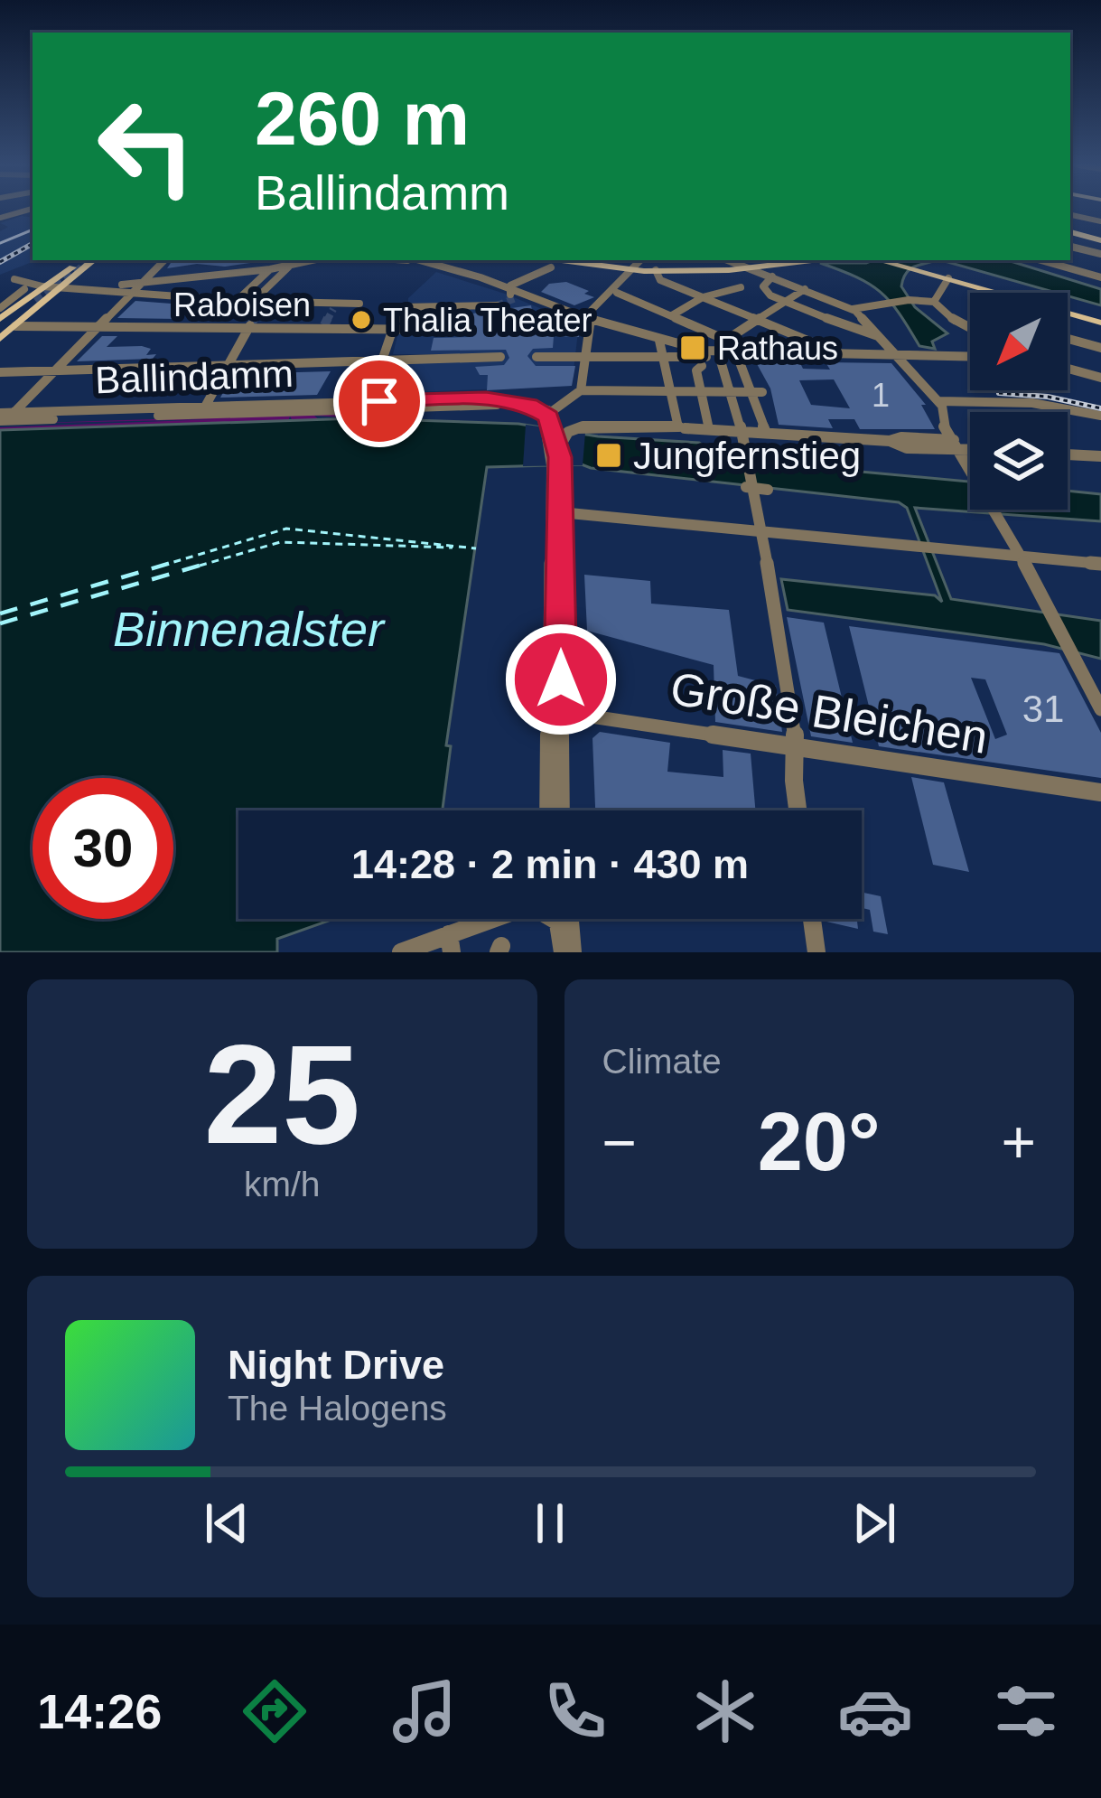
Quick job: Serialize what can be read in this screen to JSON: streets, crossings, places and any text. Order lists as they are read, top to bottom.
{
  "streets": {
    "street": ["Raboisen", "Ballindamm", "Große Bleichen"]
  },
  "water": ["Binnenalster"],
  "places": {
    "other": ["Thalia Theater"],
    "transit": ["Rathaus", "Jungfernstieg"]
  },
  "house_numbers": ["1", "31"],
  "north": "bottom left",
  "page": {
    "turn": ["260 m", "Ballindamm"],
    "limit": "30",
    "trip": "14:28 · 2 min · 430 m",
    "tile": [
      ["25", "km/h"],
      "Climate"
    ],
    "heat": ["−", "20°", "+"],
    "song": ["Night Drive", "The Halogens"],
    "tabs": "14:26"
  }
}
